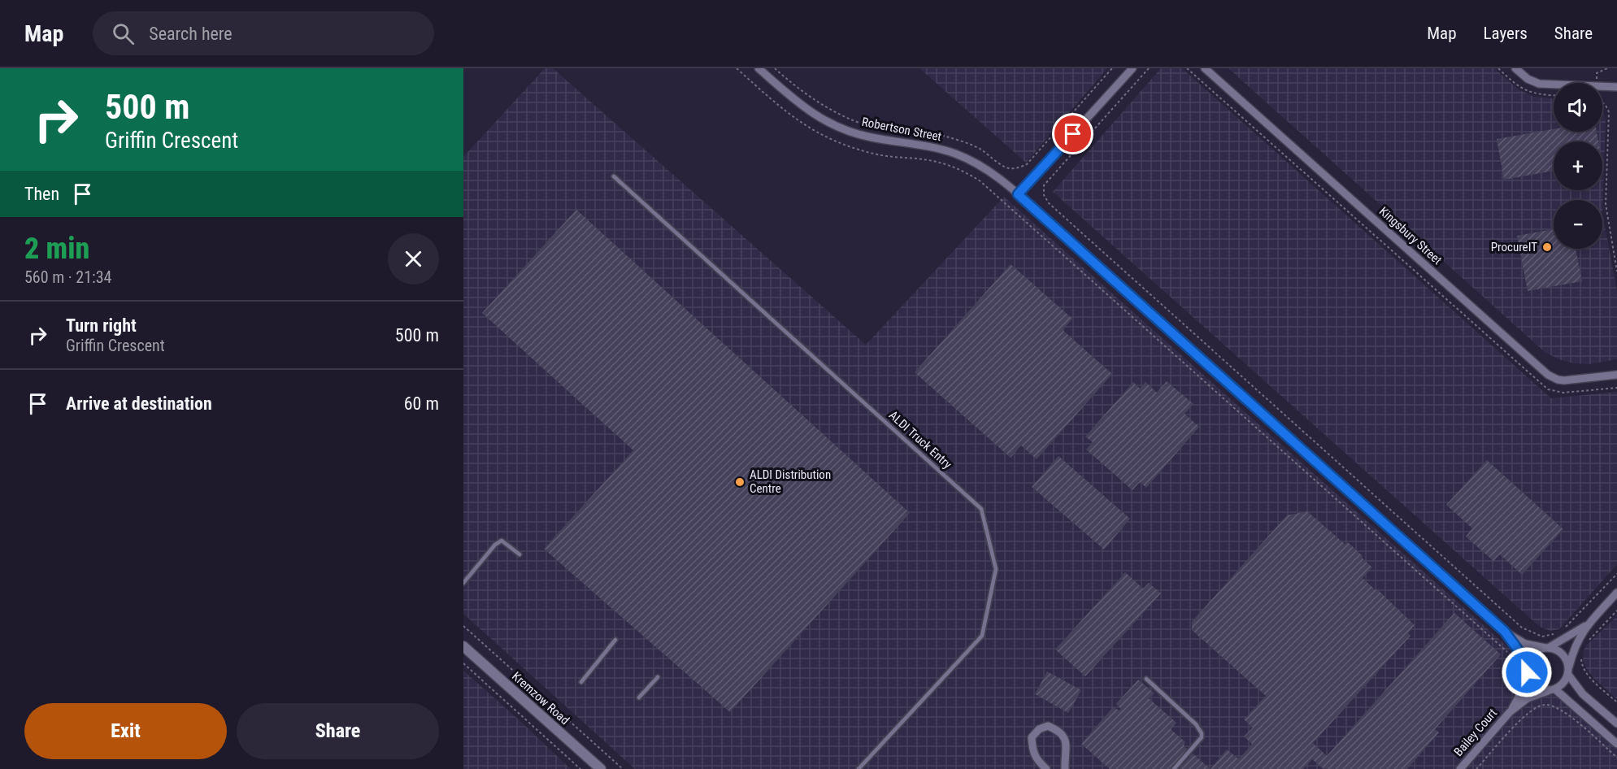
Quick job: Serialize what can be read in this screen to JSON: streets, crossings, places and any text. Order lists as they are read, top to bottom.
{
  "streets": {
    "street": [
      "Robertson Street",
      "Kingsbury Street",
      "Kremzow Road",
      "Bailey Court"
    ],
    "lane": ["ALDI Truck Entry"]
  },
  "places": ["ProcureIT", "ALDI Distribution Centre"],
  "page": {
    "header": "Map",
    "search": "Search here",
    "nav": ["Map", "Layers", "Share"],
    "turn": ["500 m", "Griffin Crescent"],
    "map_buttons": ["+", "−"],
    "then": "Then",
    "heading": ["2 min", "560 m · 21:34"],
    "list": [
      {
        "name": "Turn right",
        "note": "Griffin Crescent",
        "value": "500 m"
      },
      {
        "name": "Arrive at destination",
        "value": "60 m"
      }
    ],
    "buttons": ["Exit", "Share"]
  }
}
